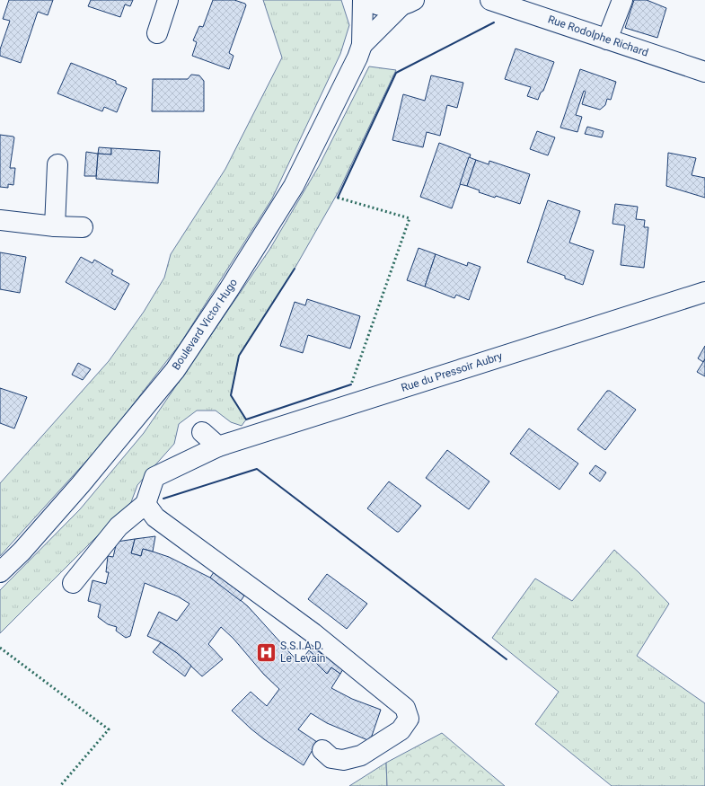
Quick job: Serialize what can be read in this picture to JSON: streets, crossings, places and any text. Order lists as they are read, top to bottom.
{
  "streets": {
    "street": ["Rue Rodolphe Richard", "Boulevard Victor Hugo", "Rue du Pressoir Aubry"]
  },
  "places": {
    "hospital": ["S.S.I.A.D. Le Levain"]
  }
}
